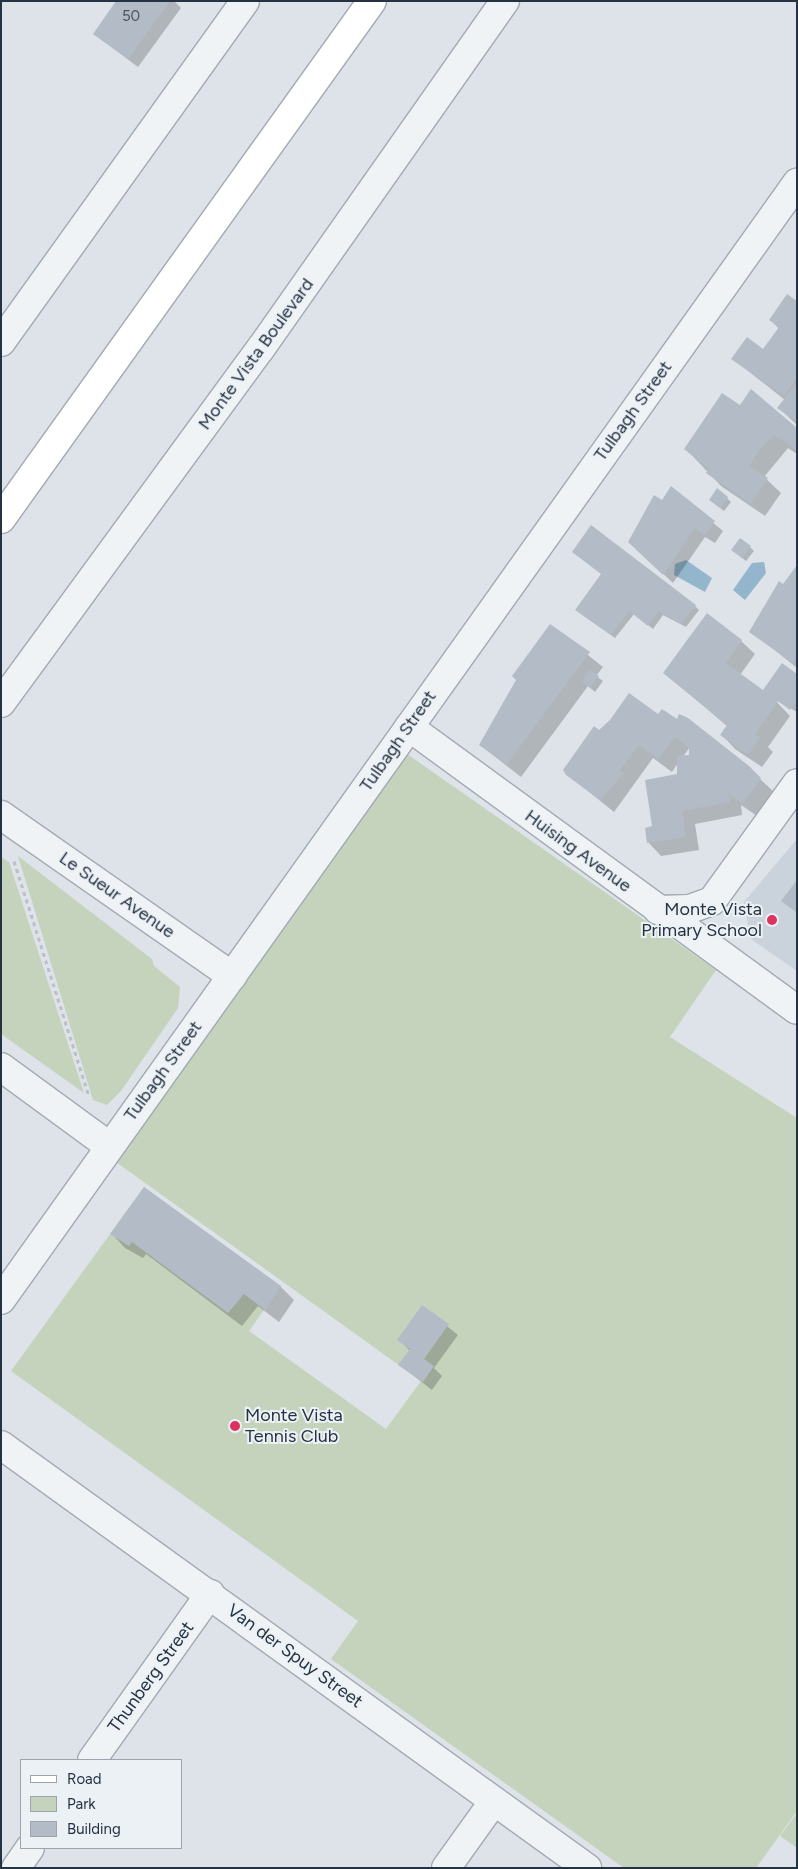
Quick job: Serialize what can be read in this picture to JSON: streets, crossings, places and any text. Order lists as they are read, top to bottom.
{
  "streets": {
    "street": [
      "Monte Vista Boulevard",
      "Tulbagh Street",
      "Huising Avenue",
      "Le Sueur Avenue",
      "Van der Spuy Street",
      "Thunberg Street"
    ]
  },
  "crossings": [
    ["Tulbagh Street", "Huising Avenue"],
    ["Tulbagh Street", "Le Sueur Avenue"],
    ["Van der Spuy Street", "Thunberg Street"]
  ],
  "places": ["Monte Vista Primary School", "Monte Vista Tennis Club"],
  "house_numbers": ["50"],
  "legend": ["Road", "Park", "Building"]
}
